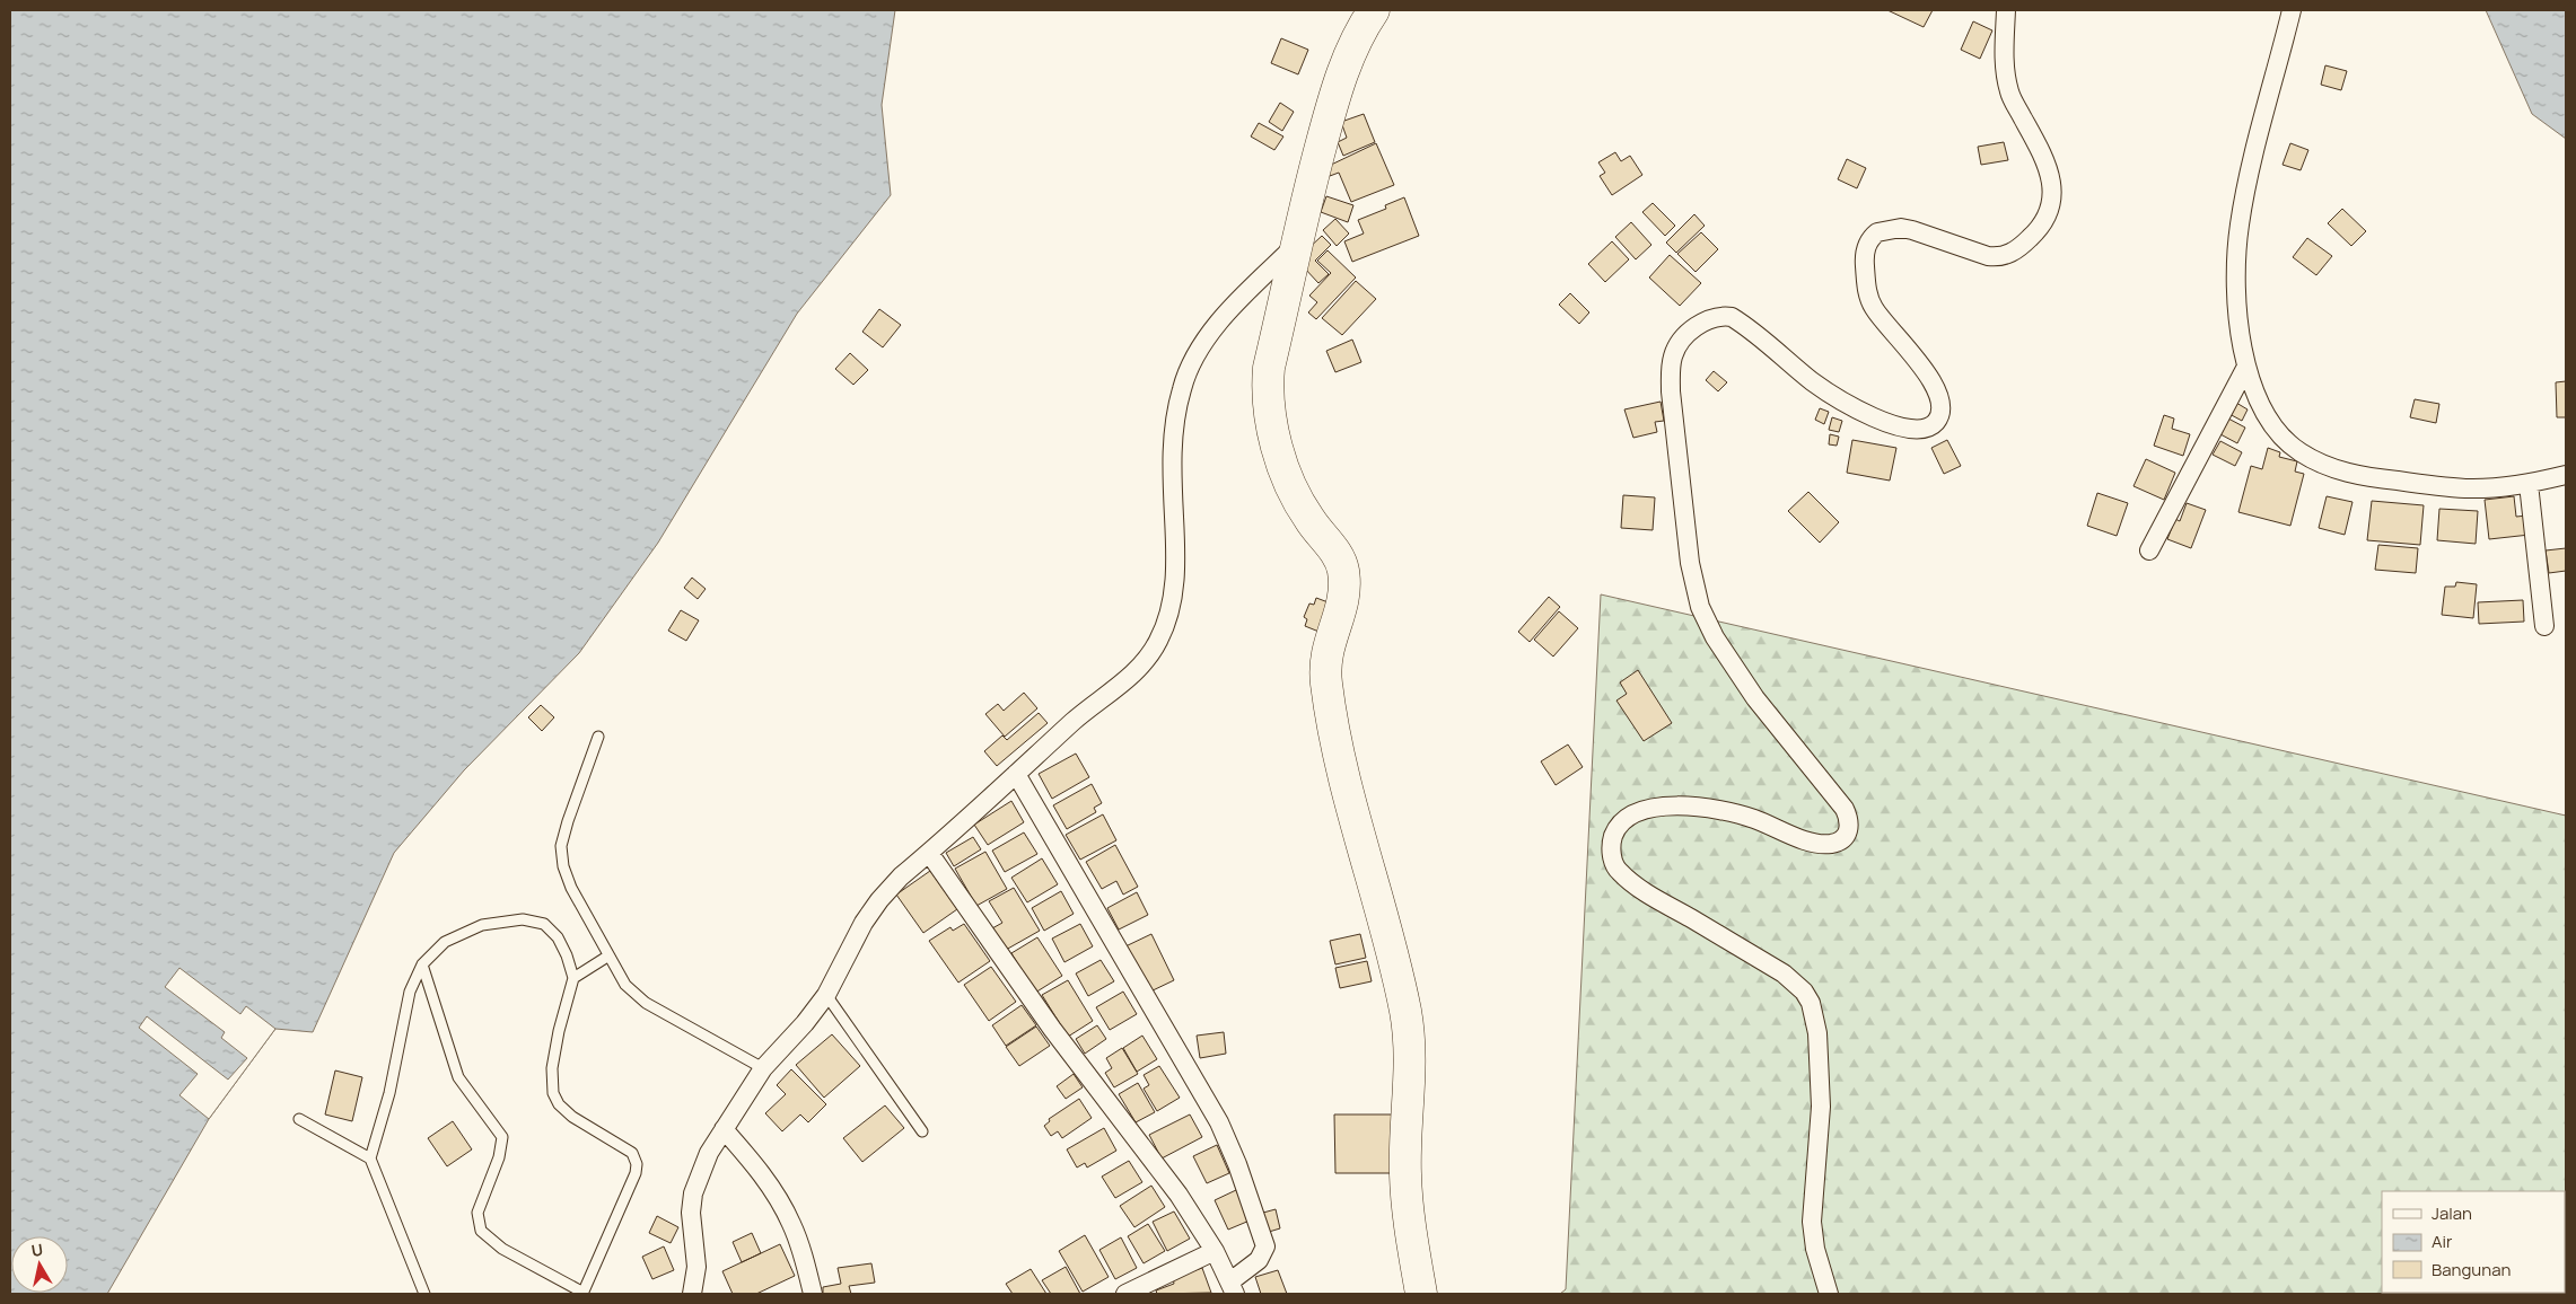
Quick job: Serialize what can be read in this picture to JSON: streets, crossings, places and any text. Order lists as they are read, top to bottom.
{
  "legend": ["Jalan", "Air", "Bangunan"],
  "north": "top"
}
